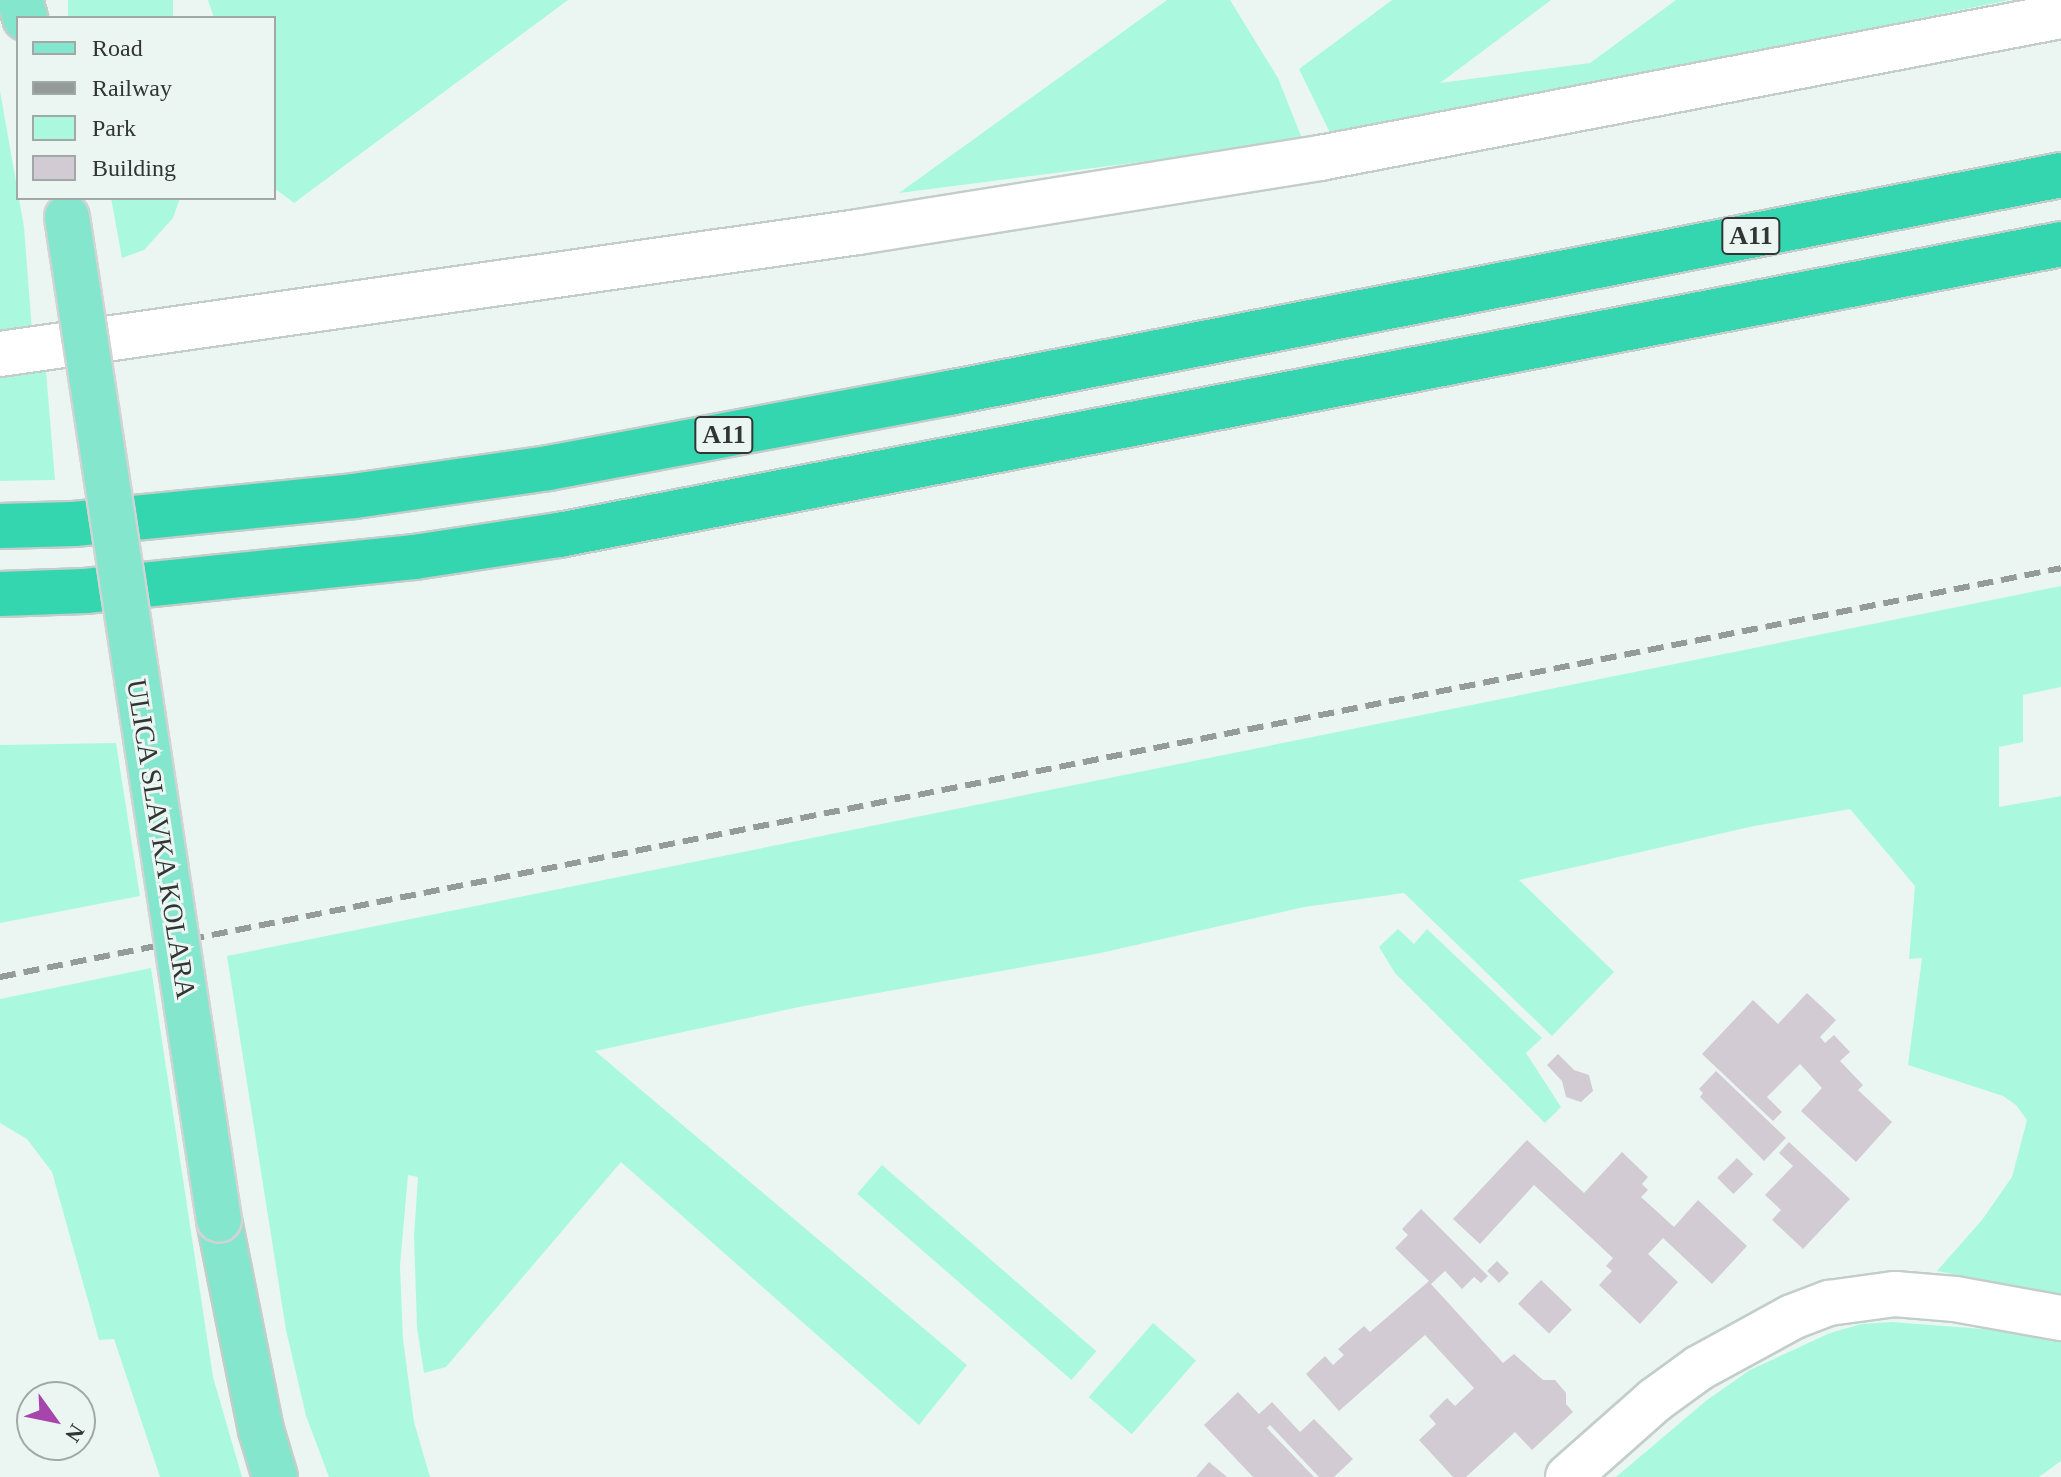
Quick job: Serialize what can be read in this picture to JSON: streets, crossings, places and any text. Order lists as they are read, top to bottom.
{
  "streets": {
    "highway": ["A11"],
    "main road": ["ULICA SLAVKA KOLARA"]
  },
  "legend": [
    "Road",
    "Railway",
    "Park",
    "Building"
  ],
  "north": "bottom right"
}
